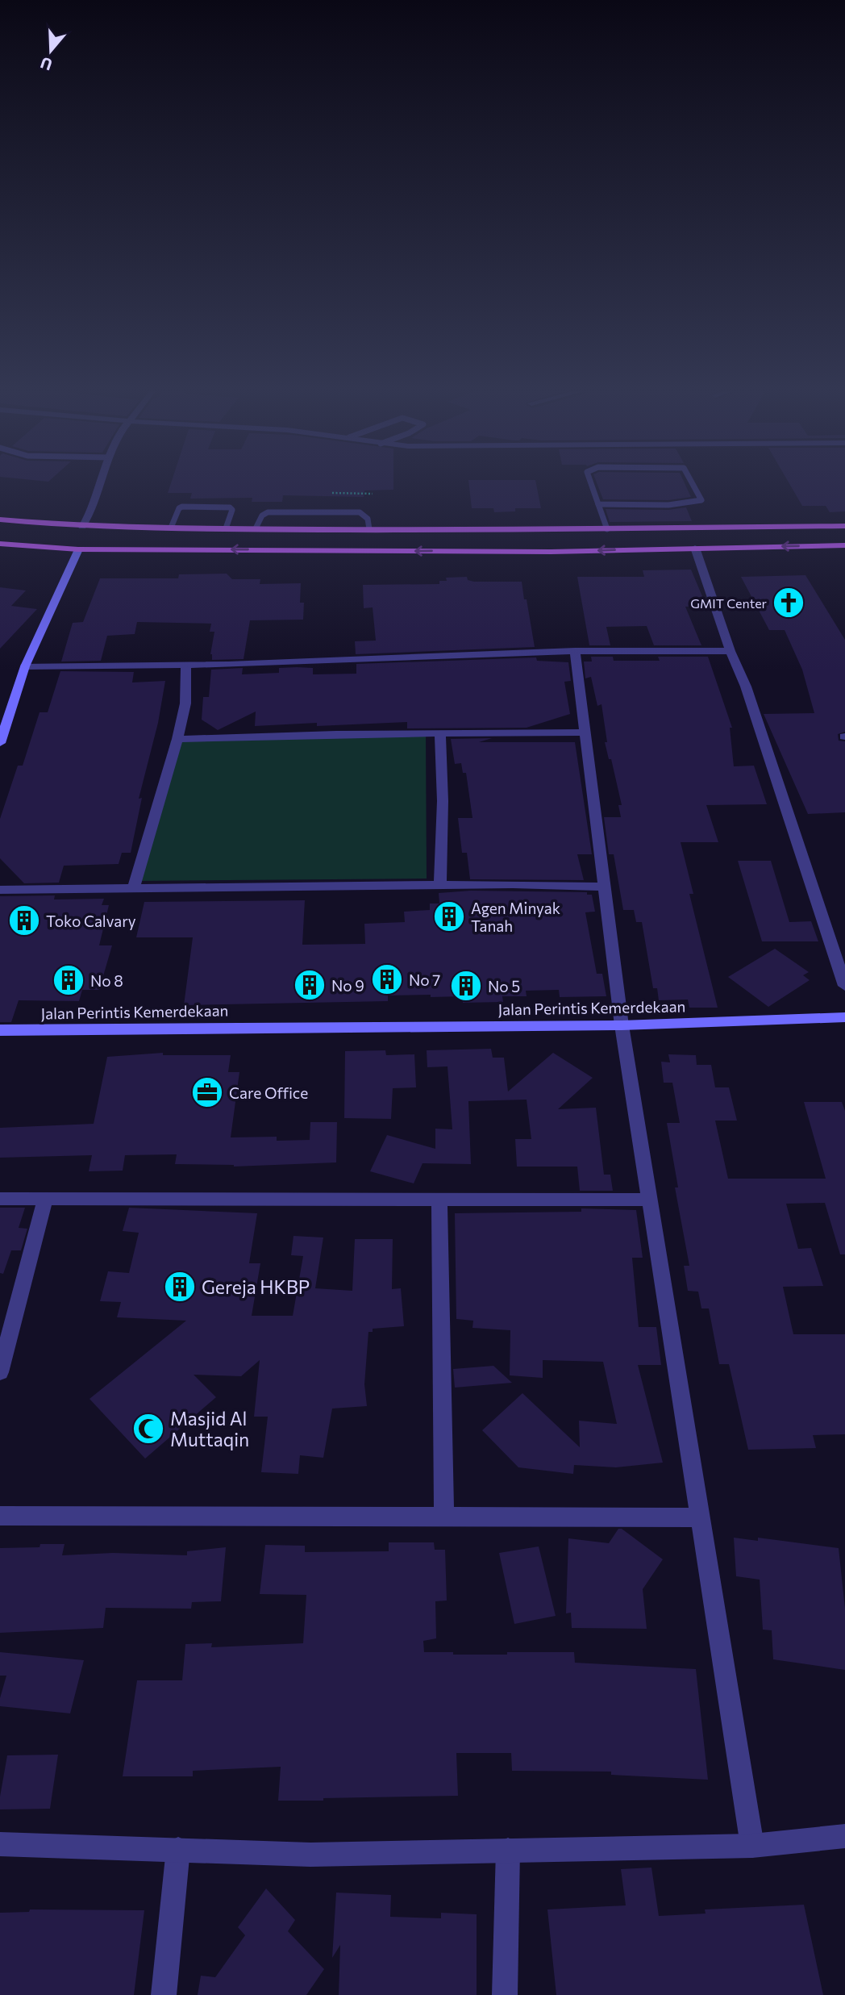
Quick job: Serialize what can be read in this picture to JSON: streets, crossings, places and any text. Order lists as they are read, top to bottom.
{
  "streets": {
    "main road": ["Jalan Perintis Kemerdekaan"]
  },
  "places": {
    "church": ["GMIT Center"],
    "building": [
      "Agen Minyak Tanah",
      "Toko Calvary",
      "No 7",
      "No 8",
      "No 9",
      "No 5",
      "Gereja HKBP"
    ],
    "office": ["Care Office"],
    "mosque": ["Masjid Al Muttaqin"]
  },
  "north": "bottom"
}
